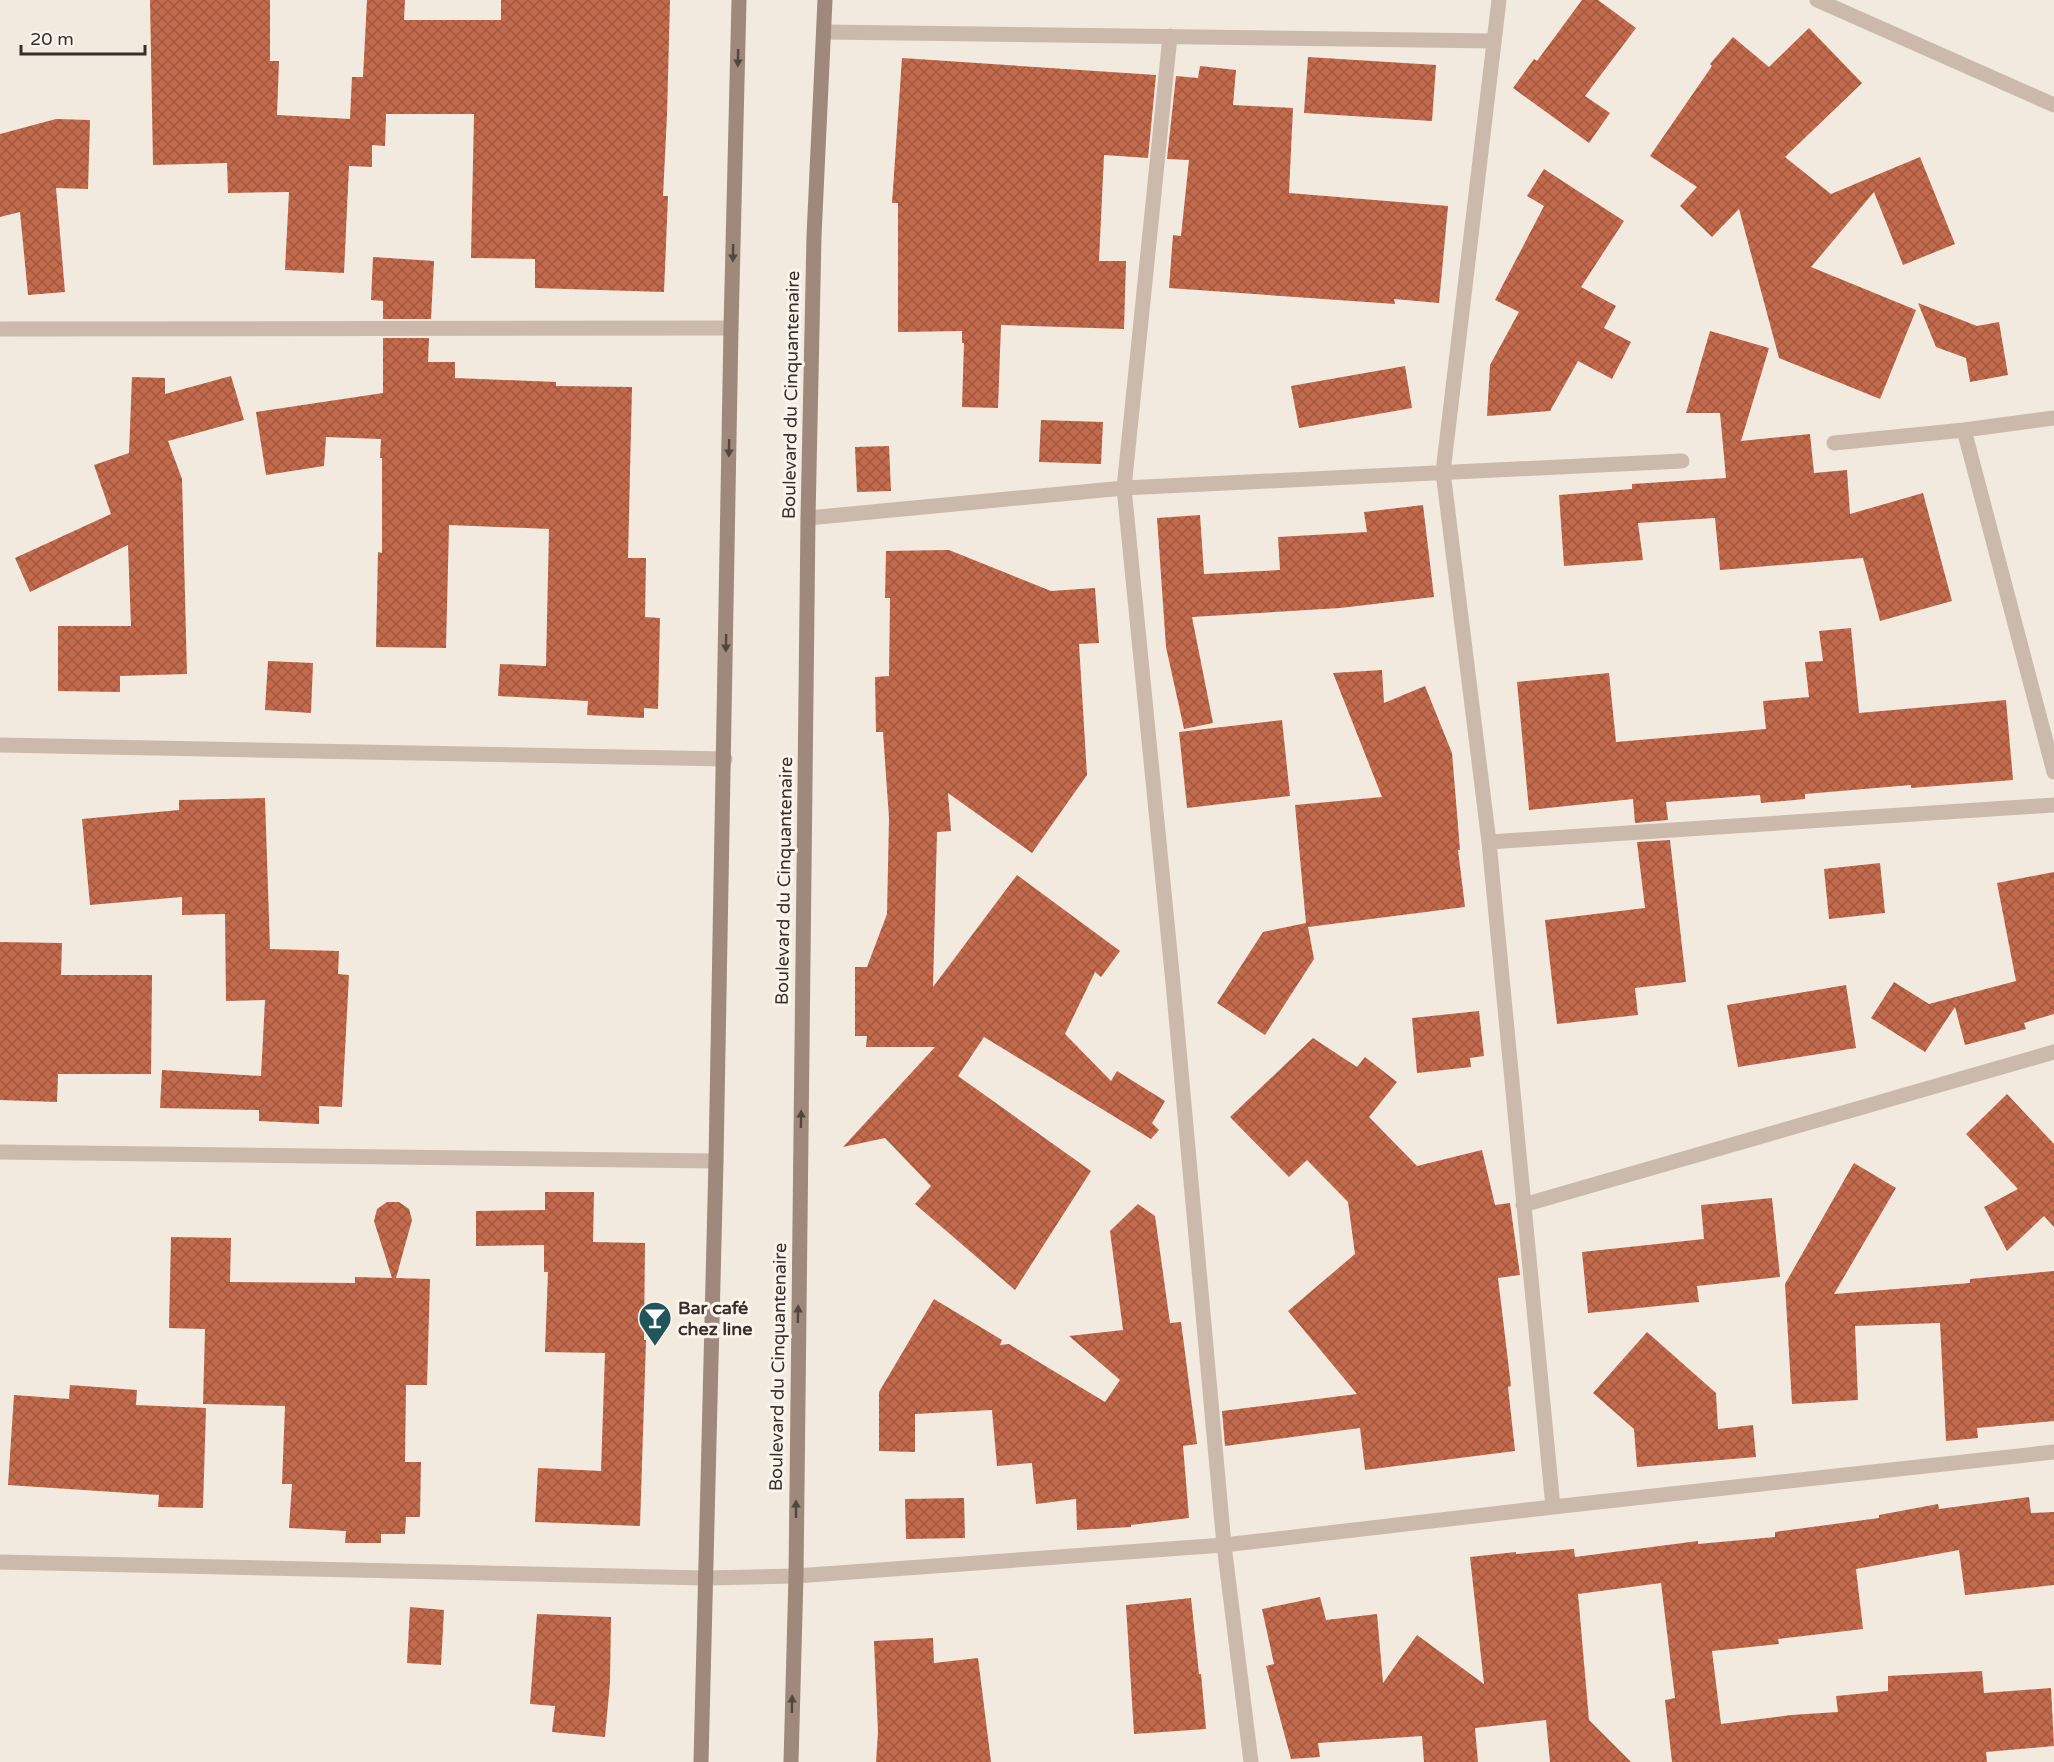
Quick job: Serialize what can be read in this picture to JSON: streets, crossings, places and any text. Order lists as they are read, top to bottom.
{
  "streets": {
    "main road": ["Boulevard du Cinquantenaire"]
  },
  "places": {
    "bar": ["Bar café chez line"]
  },
  "scale_bar": "20 m"
}
